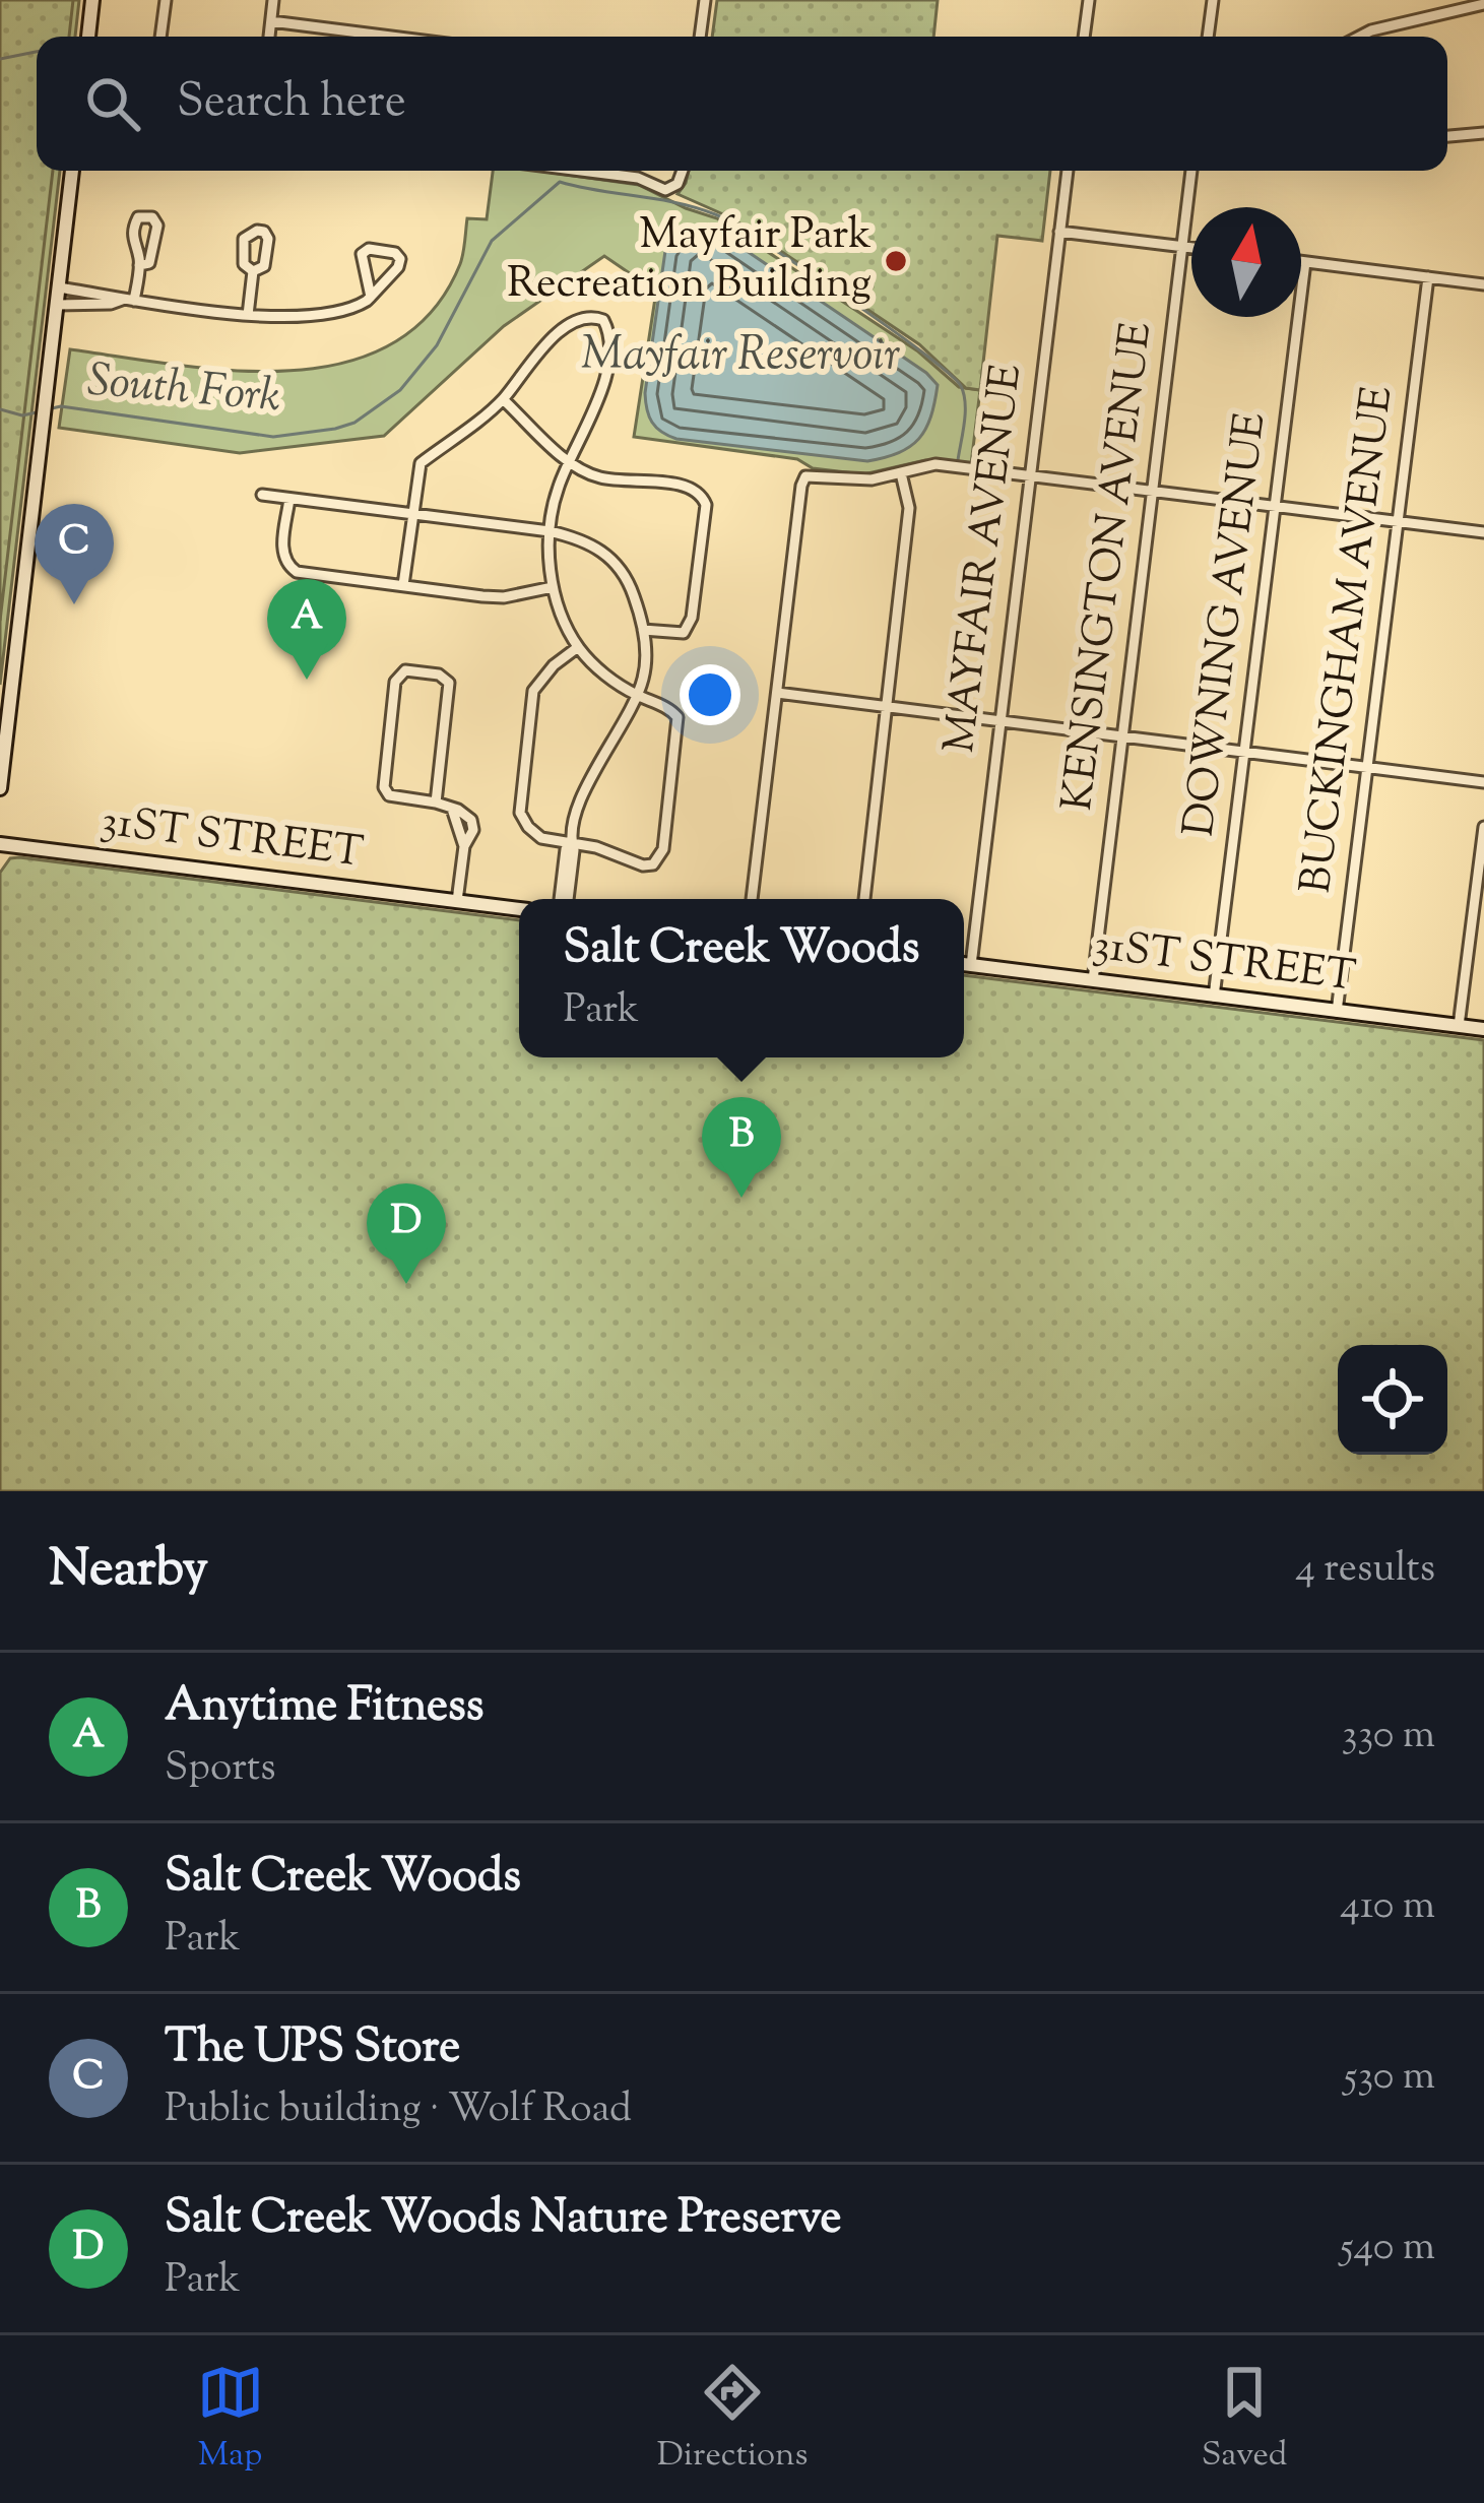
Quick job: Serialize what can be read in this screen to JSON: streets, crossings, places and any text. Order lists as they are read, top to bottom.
{
  "streets": {
    "main road": ["31ST STREET"],
    "street": [
      "MAYFAIR AVENUE",
      "KENSINGTON AVENUE",
      "DOWNING AVENUE",
      "BUCKINGHAM AVENUE"
    ]
  },
  "crossings": [
    ["MAYFAIR AVENUE", "31ST STREET"],
    ["KENSINGTON AVENUE", "31ST STREET"],
    ["DOWNING AVENUE", "31ST STREET"],
    ["BUCKINGHAM AVENUE", "31ST STREET"]
  ],
  "water": ["Mayfair Reservoir", "South Fork"],
  "places": ["Mayfair Park Recreation Building"],
  "north": "top",
  "page": {
    "search": "Search here",
    "pins": [
      "C",
      "A",
      "B",
      "D"
    ],
    "popup": ["Salt Creek Woods", "Park"],
    "heading": ["Nearby", "4 results"],
    "list": [
      {
        "mark": "A",
        "name": "Anytime Fitness",
        "note": "Sports",
        "value": "330 m"
      },
      {
        "mark": "B",
        "name": "Salt Creek Woods",
        "note": "Park",
        "value": "410 m"
      },
      {
        "mark": "C",
        "name": "The UPS Store",
        "note": "Public building · Wolf Road",
        "value": "530 m"
      },
      {
        "mark": "D",
        "name": "Salt Creek Woods Nature Preserve",
        "note": "Park",
        "value": "540 m"
      }
    ],
    "nav": ["Map", "Directions", "Saved"]
  }
}
